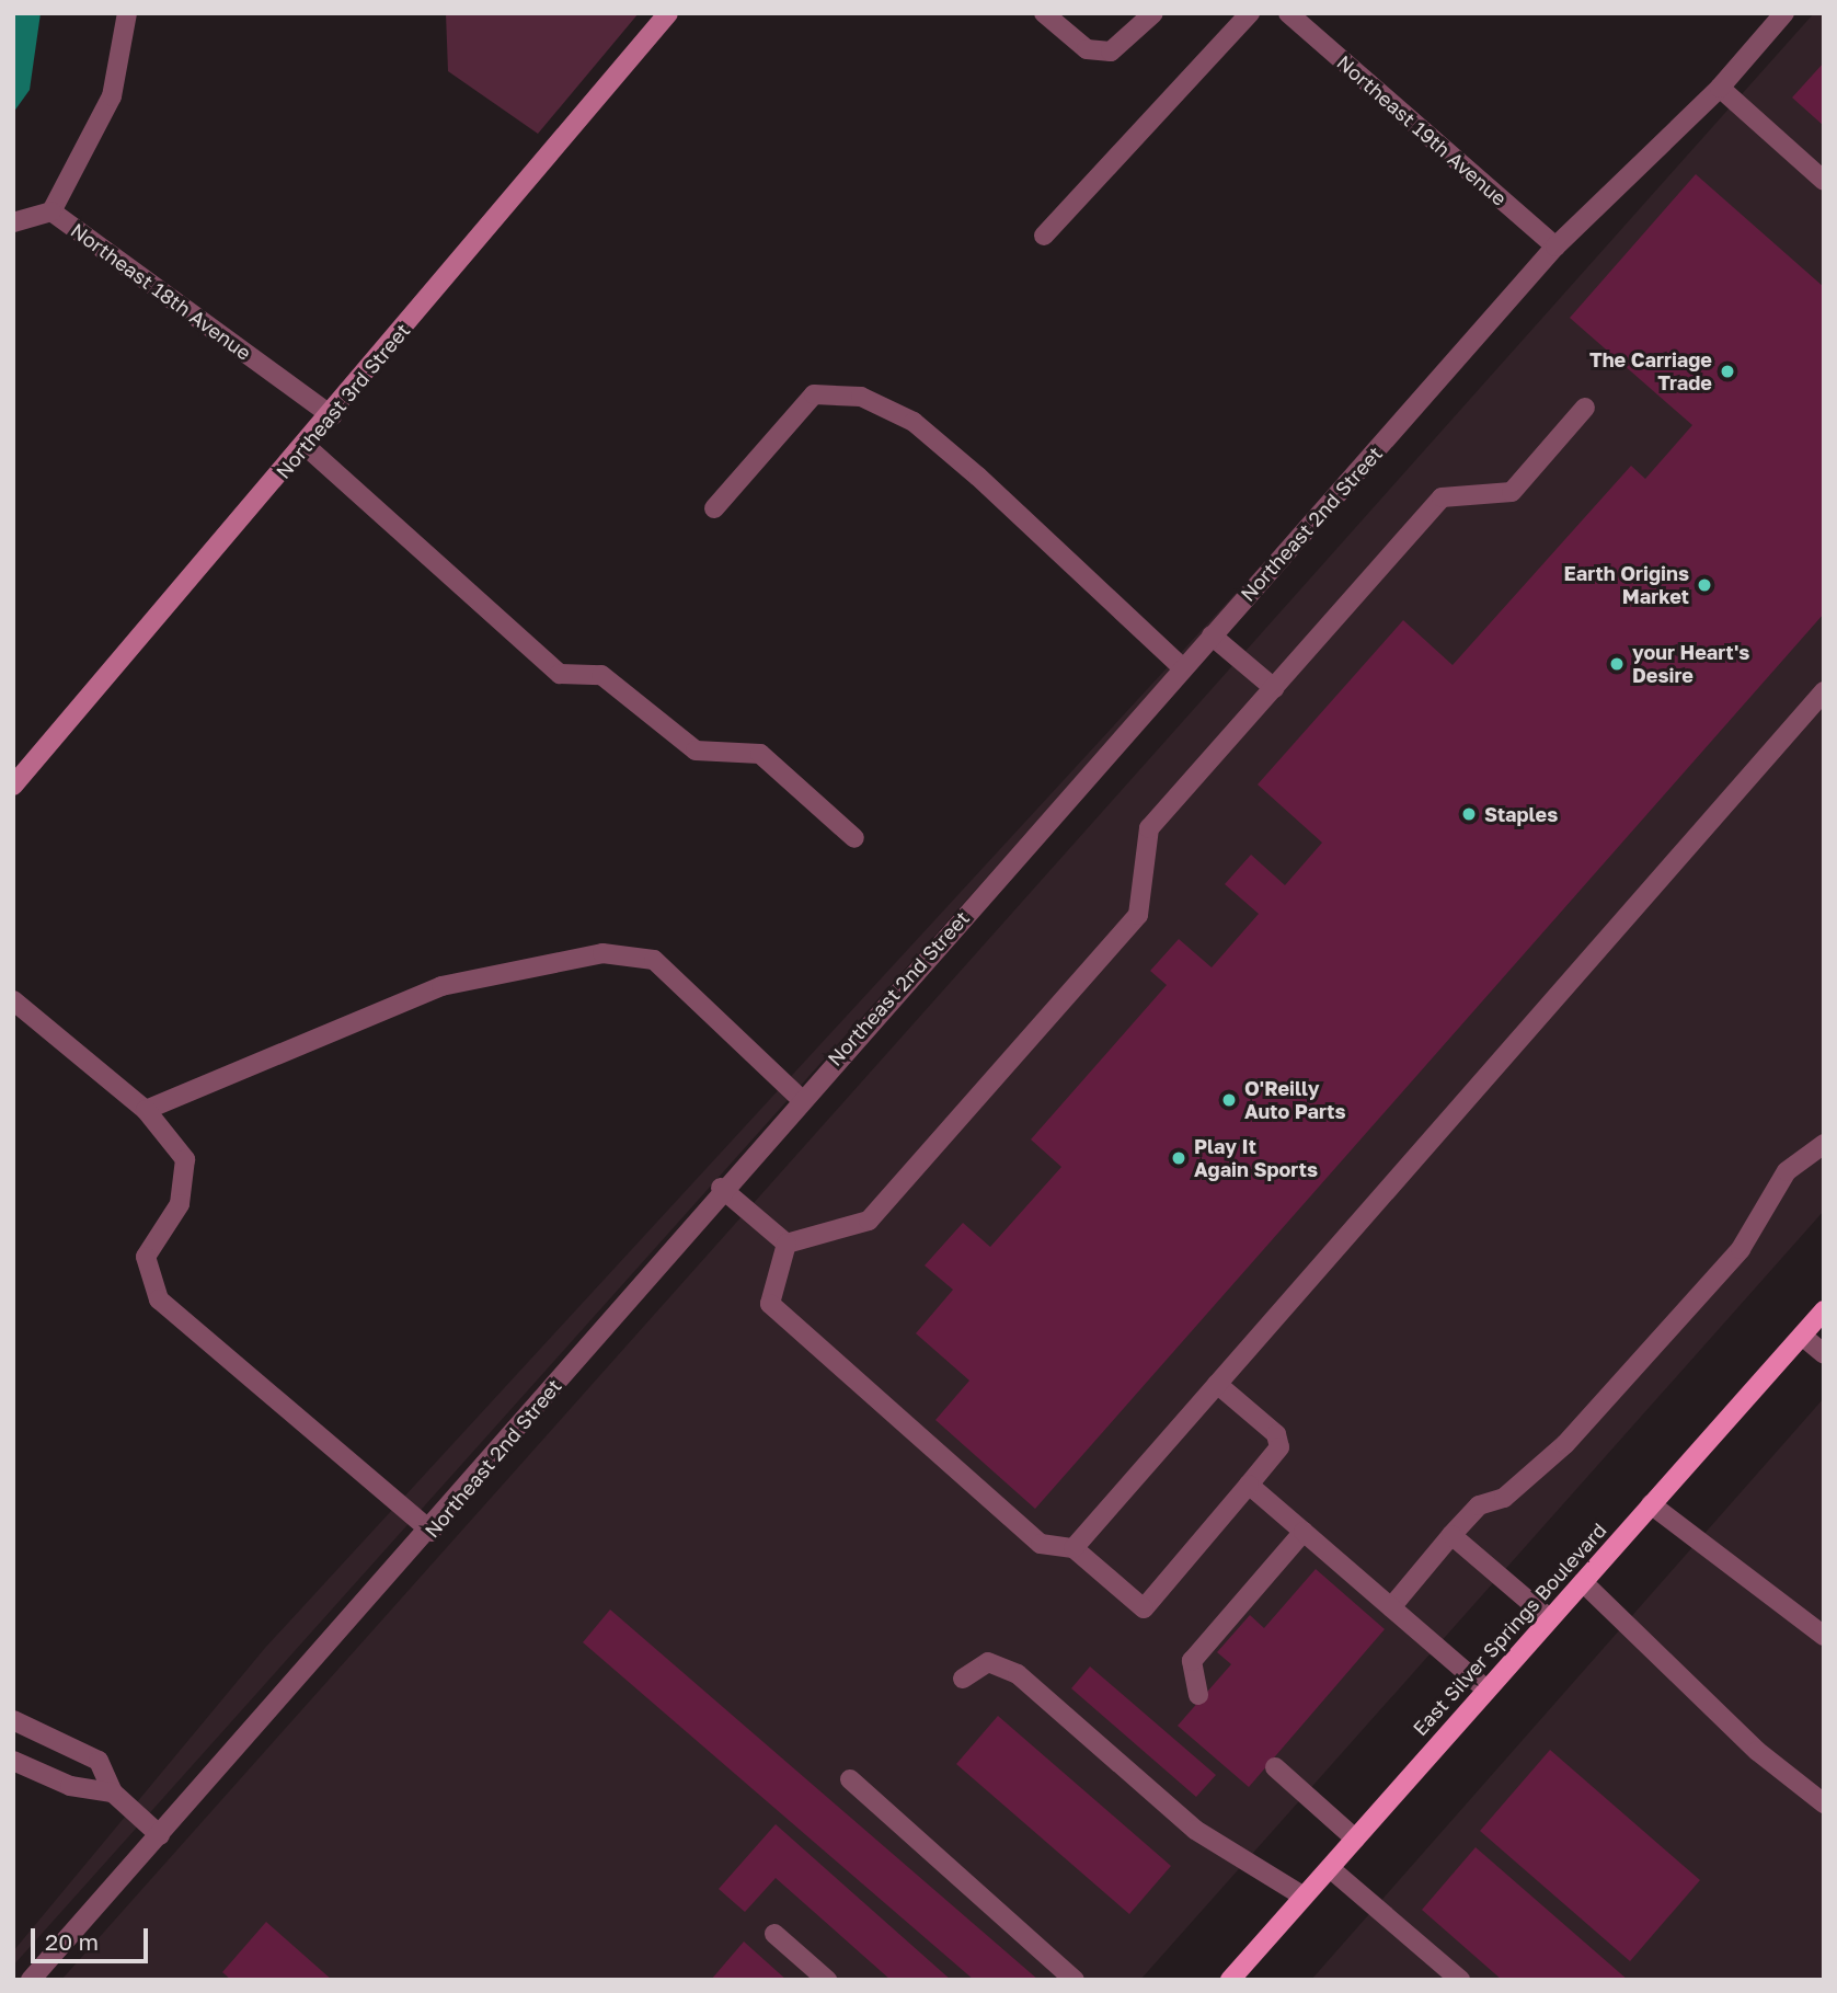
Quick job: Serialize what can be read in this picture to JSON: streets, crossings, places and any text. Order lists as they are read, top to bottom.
{
  "streets": {
    "main road": ["East Silver Springs Boulevard"],
    "street": [
      "Northeast 19th Avenue",
      "Northeast 18th Avenue",
      "Northeast 3rd Street",
      "Northeast 2nd Street"
    ]
  },
  "crossings": [
    ["Northeast 19th Avenue", "Northeast 2nd Street"],
    ["Northeast 18th Avenue", "Northeast 3rd Street"]
  ],
  "places": [
    "The Carriage Trade",
    "Earth Origins Market",
    "your Heart's Desire",
    "Staples",
    "O'Reilly Auto Parts",
    "Play It Again Sports"
  ],
  "scale_bar": "20 m"
}
